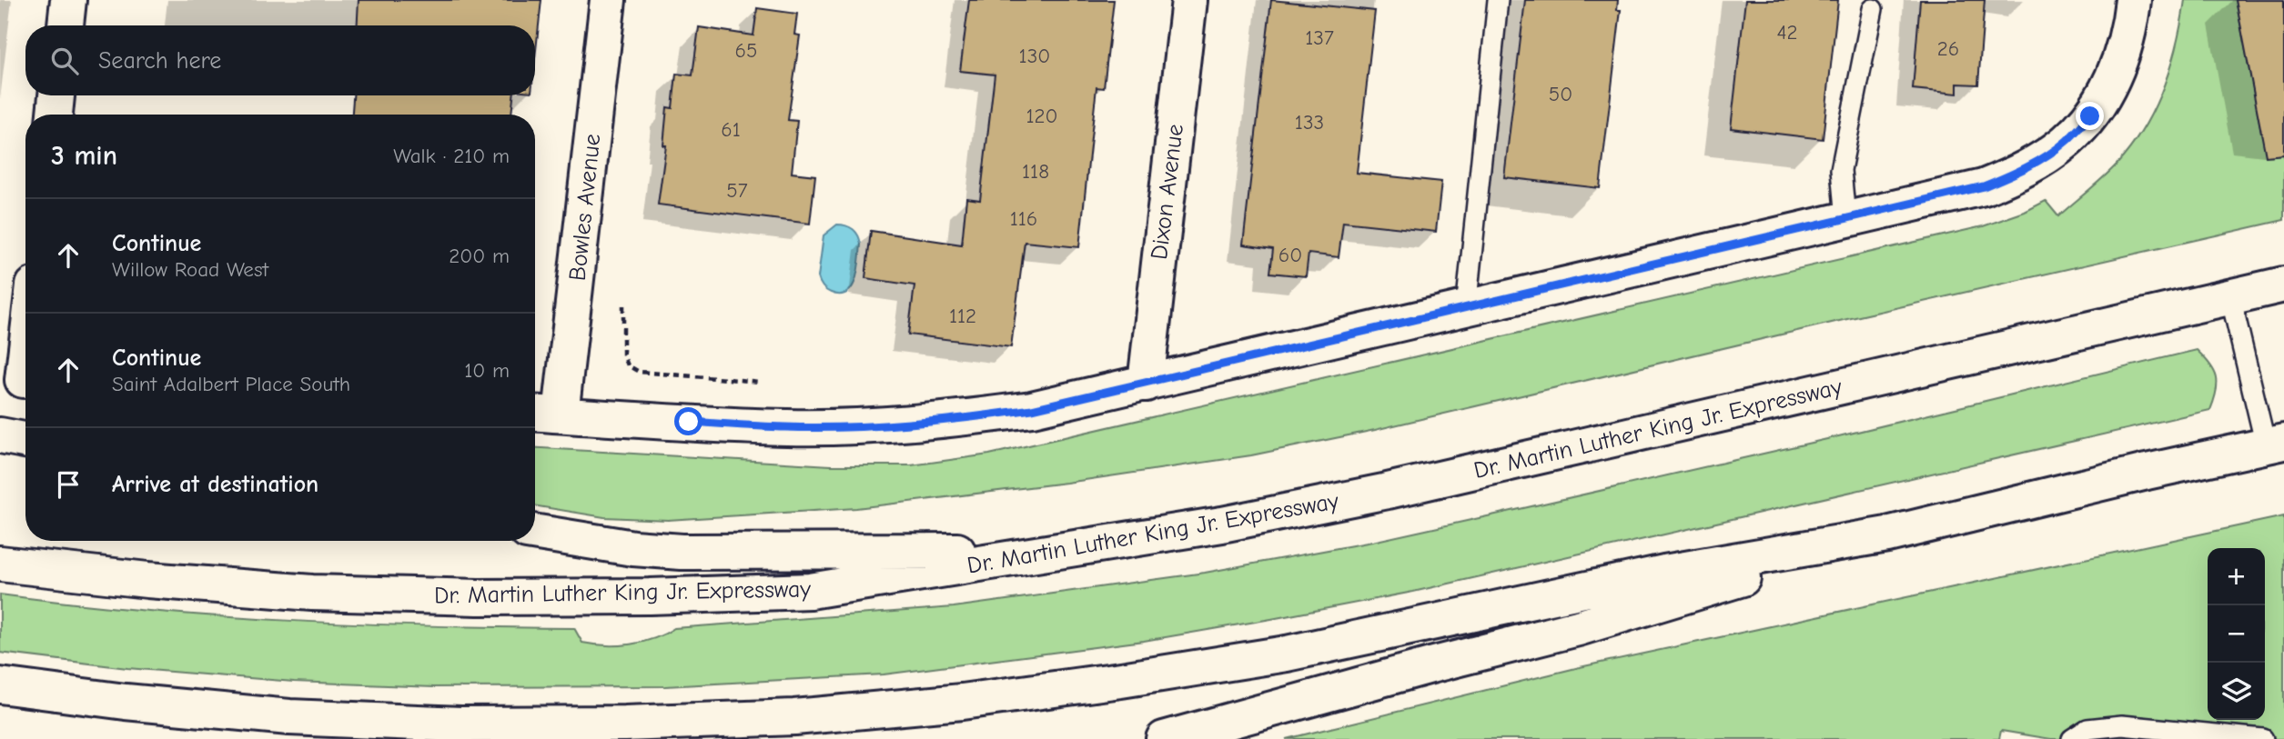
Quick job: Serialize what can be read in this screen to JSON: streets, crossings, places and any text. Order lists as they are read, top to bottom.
{
  "streets": {
    "main road": ["Dixon Avenue", "Bowles Avenue", "Dr. Martin Luther King Jr. Expressway"]
  },
  "house_numbers": [
    "42",
    "137",
    "26",
    "65",
    "130",
    "50",
    "120",
    "133",
    "61",
    "118",
    "57",
    "116",
    "60",
    "112"
  ],
  "page": {
    "search": "Search here",
    "heading": ["3 min", "Walk · 210 m"],
    "list": [
      ["Continue", "Willow Road West", "200 m"],
      ["Continue", "Saint Adalbert Place South", "10 m"],
      "Arrive at destination"
    ],
    "map_buttons": ["+", "−"]
  }
}
